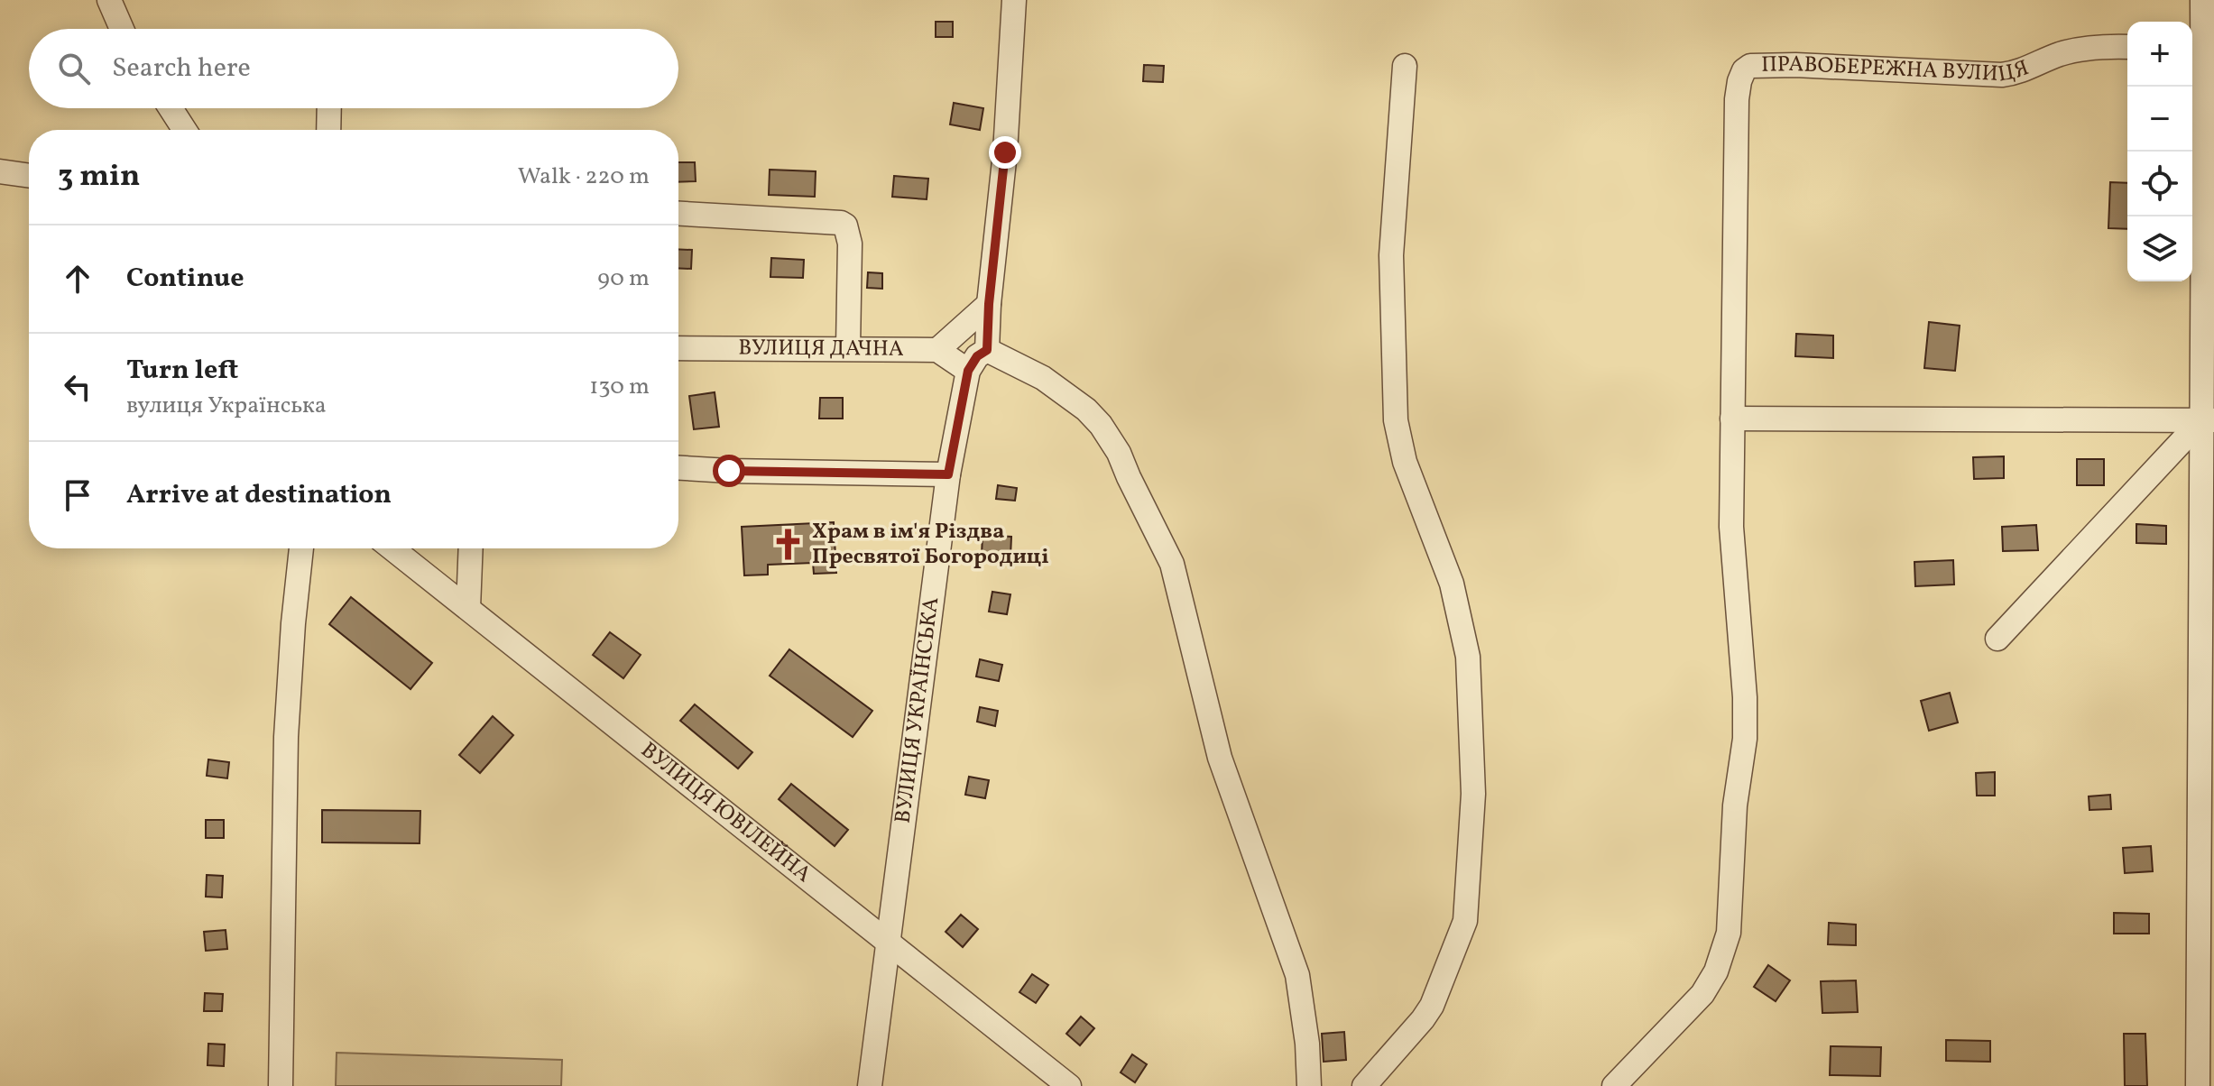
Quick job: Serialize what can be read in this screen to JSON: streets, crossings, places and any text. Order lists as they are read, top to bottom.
{
  "streets": {
    "street": [
      "ПРАВОБЕРЕЖНА ВУЛИЦЯ",
      "ВУЛИЦЯ ДАЧНА",
      "ВУЛИЦЯ УКРАЇНСЬКА",
      "ВУЛИЦЯ ЮВІЛЕЙНА"
    ]
  },
  "crossings": [
    ["ВУЛИЦЯ ДАЧНА", "ВУЛИЦЯ УКРАЇНСЬКА"],
    ["ВУЛИЦЯ УКРАЇНСЬКА", "ВУЛИЦЯ ЮВІЛЕЙНА"]
  ],
  "places": {
    "church": ["Храм в ім'я Різдва Пресвятої Богородиці"]
  },
  "page": {
    "map_buttons": ["+", "−"],
    "search": "Search here",
    "heading": ["3 min", "Walk · 220 m"],
    "list": [
      ["Continue", "90 m"],
      ["Turn left", "вулиця Українська", "130 m"],
      "Arrive at destination"
    ]
  }
}
